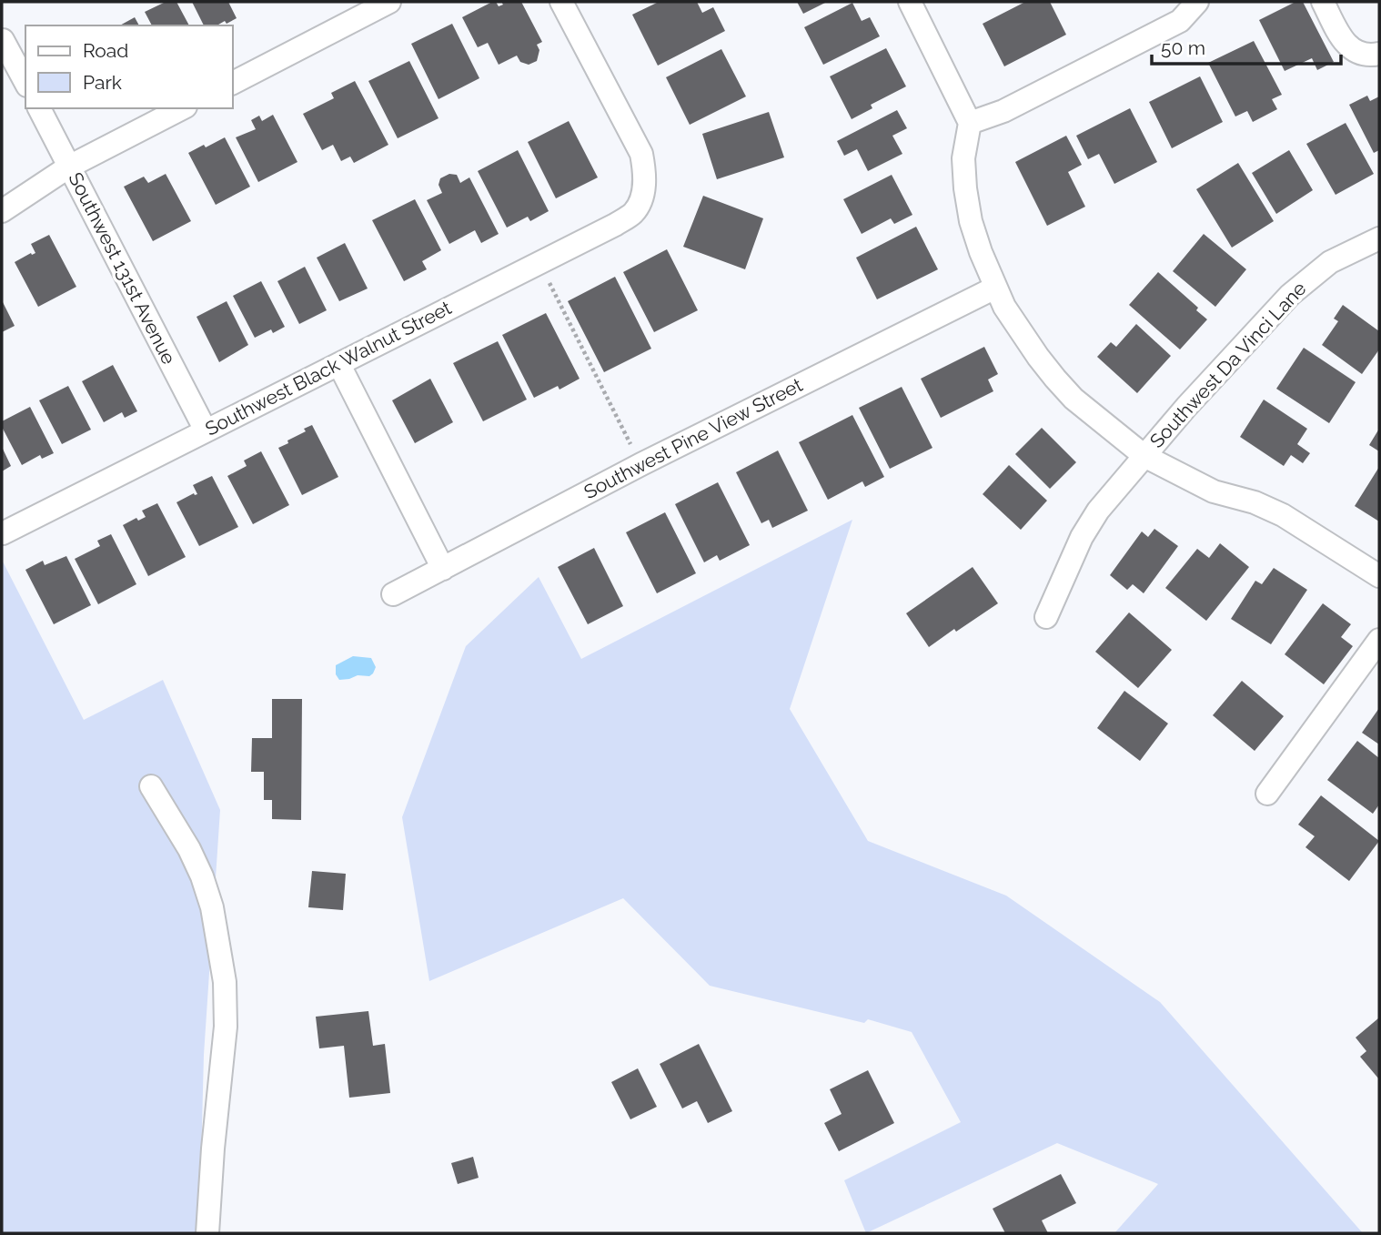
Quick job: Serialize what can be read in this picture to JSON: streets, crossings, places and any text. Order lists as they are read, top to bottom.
{
  "streets": {
    "street": [
      "Southwest 131st Avenue",
      "Southwest Da Vinci Lane",
      "Southwest Black Walnut Street",
      "Southwest Pine View Street"
    ]
  },
  "crossings": [
    ["Southwest 131st Avenue", "Southwest Black Walnut Street"]
  ],
  "legend": ["Road", "Park"],
  "scale_bar": "50 m"
}
